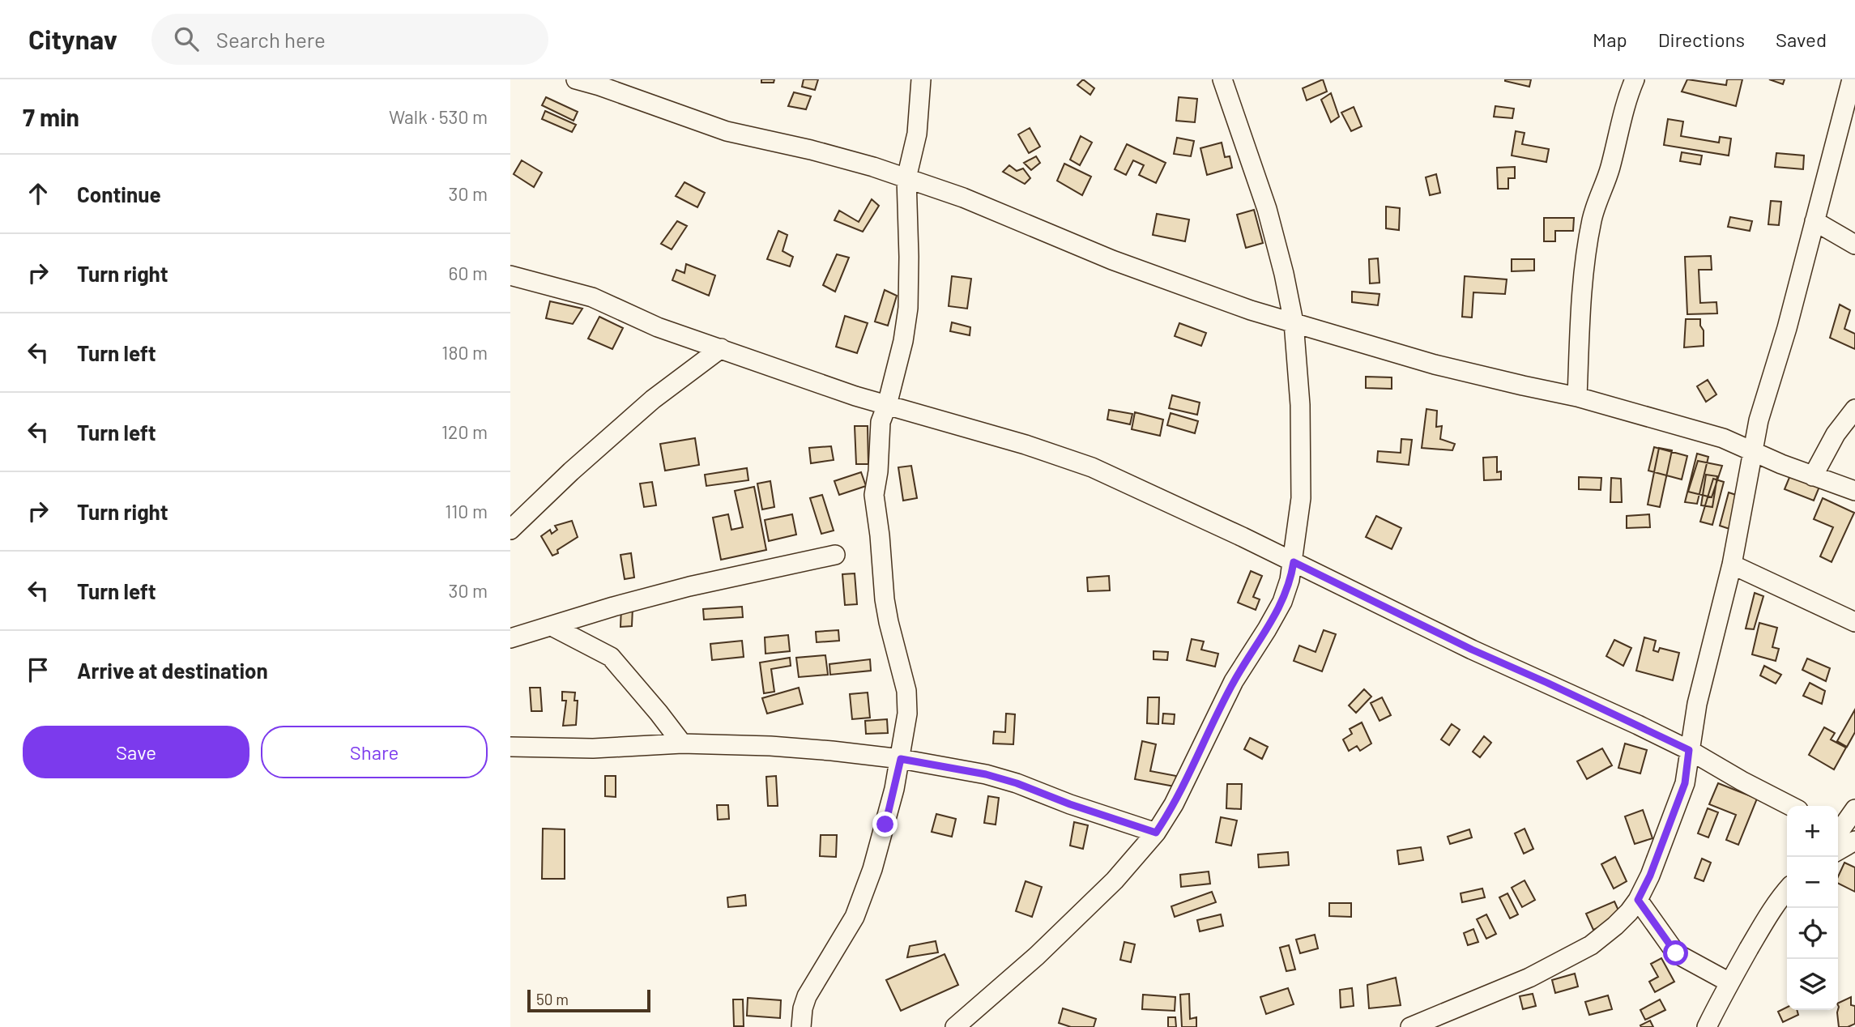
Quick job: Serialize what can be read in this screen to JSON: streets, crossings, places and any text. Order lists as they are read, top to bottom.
{
  "scale_bar": "50 m",
  "page": {
    "header": "Citynav",
    "search": "Search here",
    "nav": ["Map", "Directions", "Saved"],
    "heading": ["7 min", "Walk · 530 m"],
    "list": [
      ["Continue", "30 m"],
      ["Turn right", "60 m"],
      ["Turn left", "180 m"],
      ["Turn left", "120 m"],
      ["Turn right", "110 m"],
      ["Turn left", "30 m"],
      "Arrive at destination"
    ],
    "buttons": ["Save", "Share"],
    "map_buttons": ["+", "−"],
    "scale": "50 m"
  }
}
